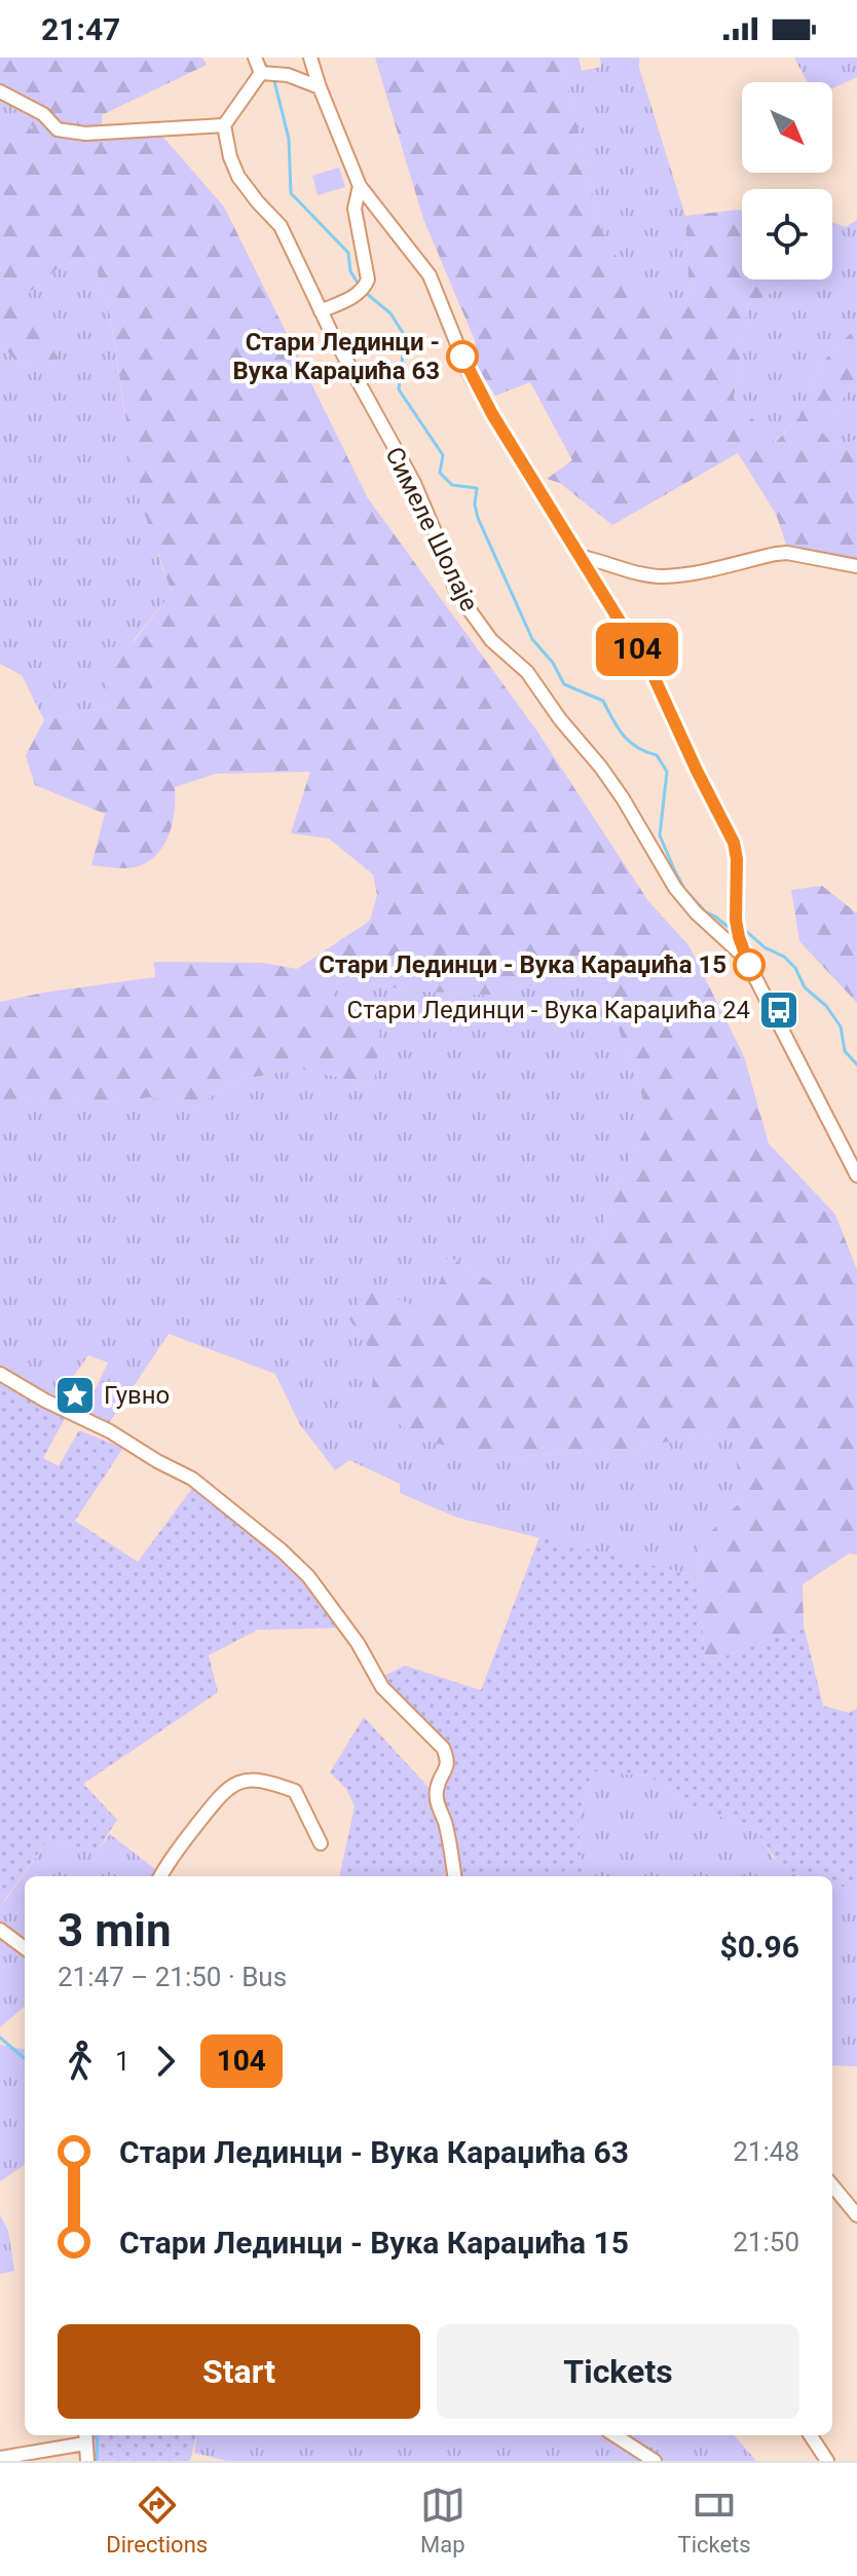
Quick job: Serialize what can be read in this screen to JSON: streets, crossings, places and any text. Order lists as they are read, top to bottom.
{
  "streets": {
    "street": ["Симеле Шолаје"]
  },
  "places": {
    "other": ["Стари Лединци - Вука Караџића 63", "Стари Лединци - Вука Караџића 15"],
    "bus stop": ["Стари Лединци - Вука Караџића 24"],
    "place": ["Гувно"]
  },
  "lines": ["bus line 104"],
  "north": "bottom right",
  "page": {
    "status": "21:47",
    "on_map": "104",
    "heading": ["3 min", "21:47 – 21:50 · Bus", "$0.96"],
    "legs": ["1", "104"],
    "list": [
      {
        "name": "Стари Лединци - Вука Караџића 63",
        "value": "21:48"
      },
      {
        "name": "Стари Лединци - Вука Караџића 15",
        "value": "21:50"
      }
    ],
    "buttons": ["Start", "Tickets"],
    "tabs": ["Directions", "Map", "Tickets"]
  }
}
